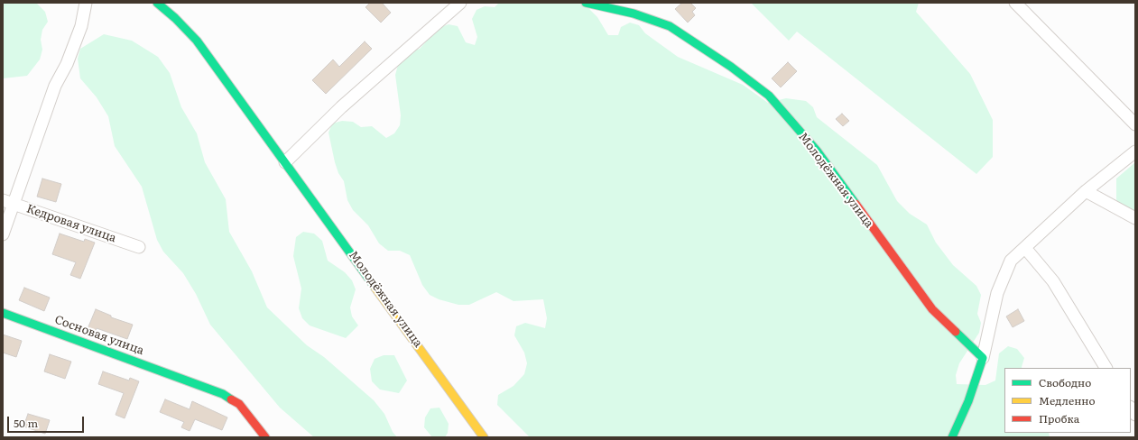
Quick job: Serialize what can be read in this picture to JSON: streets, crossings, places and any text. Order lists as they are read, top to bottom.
{
  "streets": {
    "street": ["Молодёжная улица", "Кедровая улица", "Сосновая улица"]
  },
  "legend": ["Свободно", "Медленно", "Пробка"],
  "scale_bar": "50 m"
}
